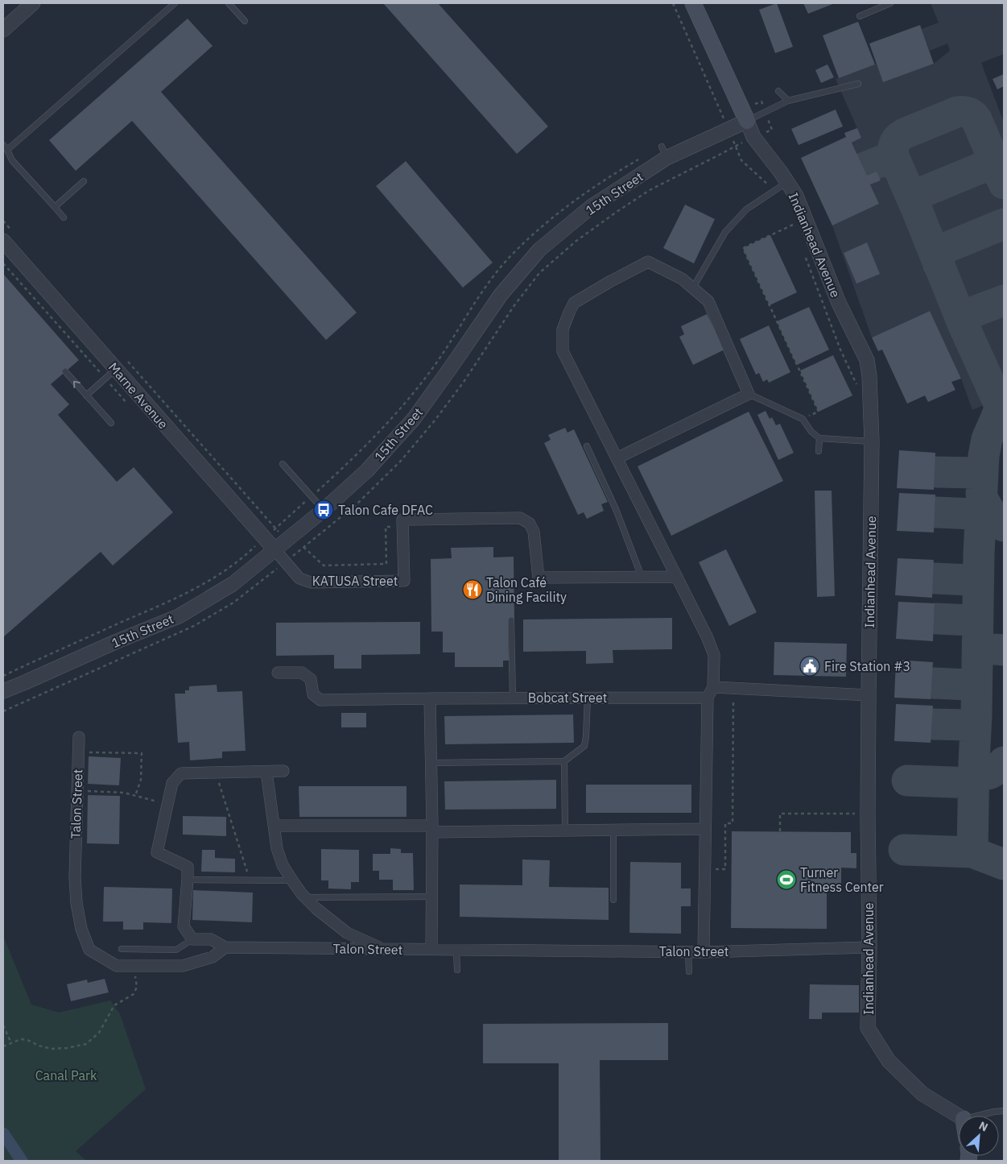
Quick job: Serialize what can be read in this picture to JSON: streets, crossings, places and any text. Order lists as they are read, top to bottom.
{
  "streets": {
    "main road": ["Indianhead Avenue"],
    "street": [
      "15th Street",
      "Marne Avenue",
      "KATUSA Street",
      "Bobcat Street",
      "Talon Street"
    ]
  },
  "crossings": [
    ["15th Street", "Indianhead Avenue"],
    ["15th Street", "Marne Avenue"],
    ["15th Street", "KATUSA Street"],
    ["Indianhead Avenue", "Talon Street"],
    ["Marne Avenue", "KATUSA Street"]
  ],
  "parks": ["Canal Park"],
  "places": {
    "bus stop": ["Talon Cafe DFAC"],
    "restaurant": ["Talon Café Dining Facility"],
    "public building": ["Fire Station #3"],
    "sports": ["Turner Fitness Center"]
  },
  "north": "top right"
}
